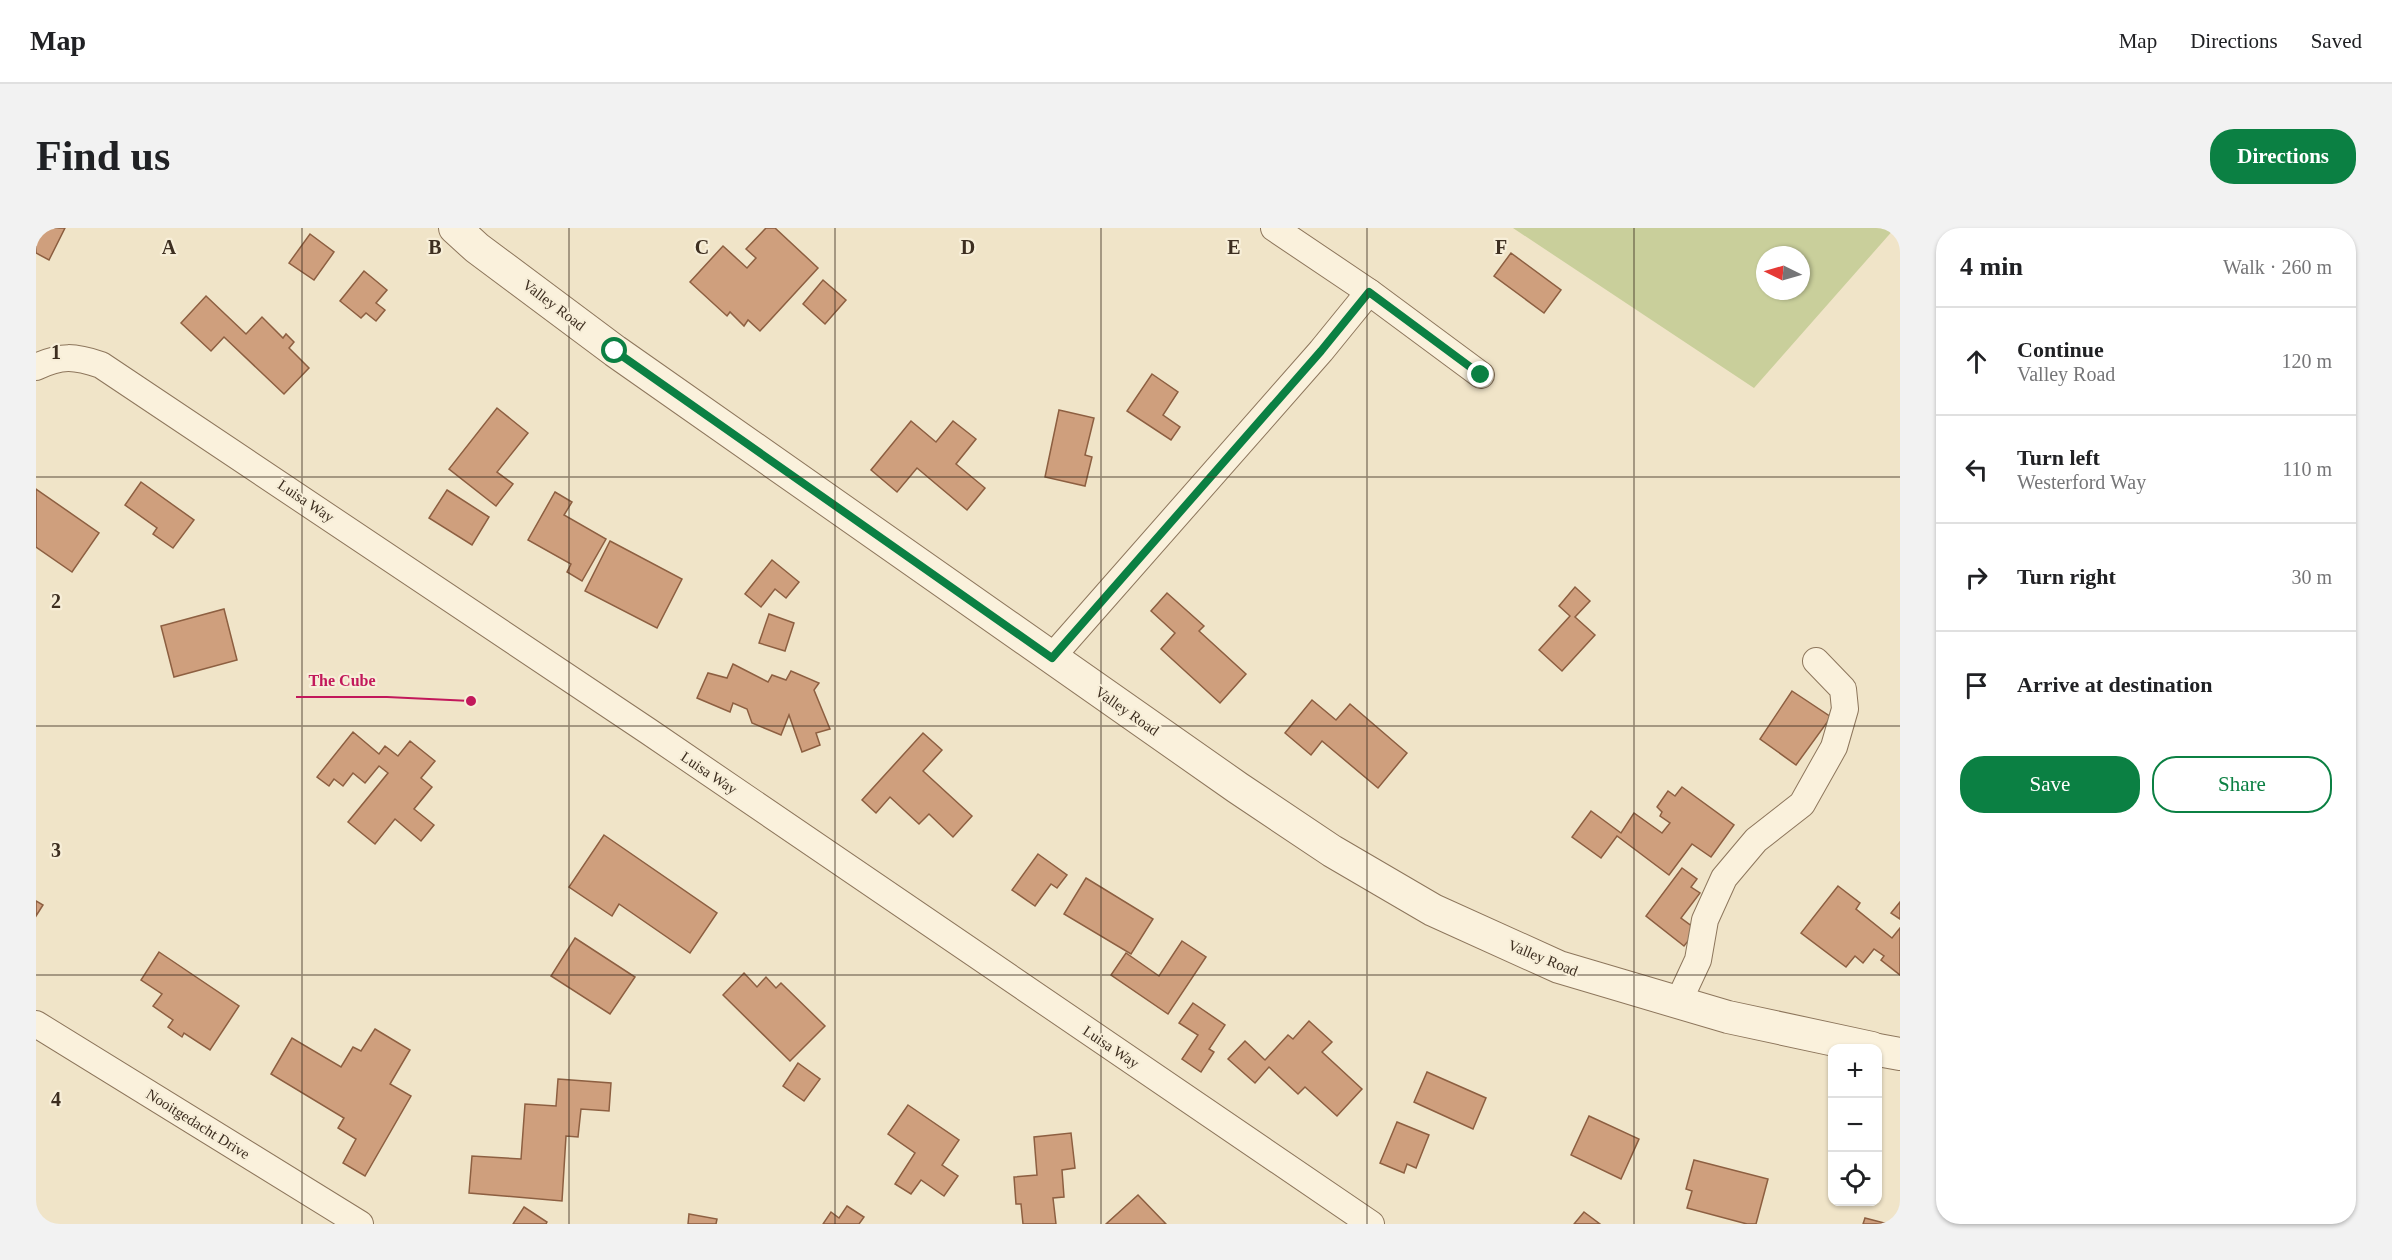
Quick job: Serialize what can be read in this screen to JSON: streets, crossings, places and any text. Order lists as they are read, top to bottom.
{
  "streets": {
    "street": ["Valley Road", "Luisa Way", "Nooitgedacht Drive"]
  },
  "places": ["The Cube"],
  "north": "left",
  "page": {
    "header": "Map",
    "nav": ["Map", "Directions", "Saved"],
    "buttons": [
      "Directions",
      ["Save", "Share"]
    ],
    "title": "Find us",
    "heading": ["4 min", "Walk · 260 m"],
    "list": [
      ["Continue", "Valley Road", "120 m"],
      ["Turn left", "Westerford Way", "110 m"],
      ["Turn right", "30 m"],
      "Arrive at destination"
    ],
    "map_buttons": ["+", "−"]
  },
  "grid": {
    "columns": [
      "A",
      "B",
      "C",
      "D",
      "E",
      "F"
    ],
    "rows": [
      "1",
      "2",
      "3",
      "4"
    ]
  }
}
